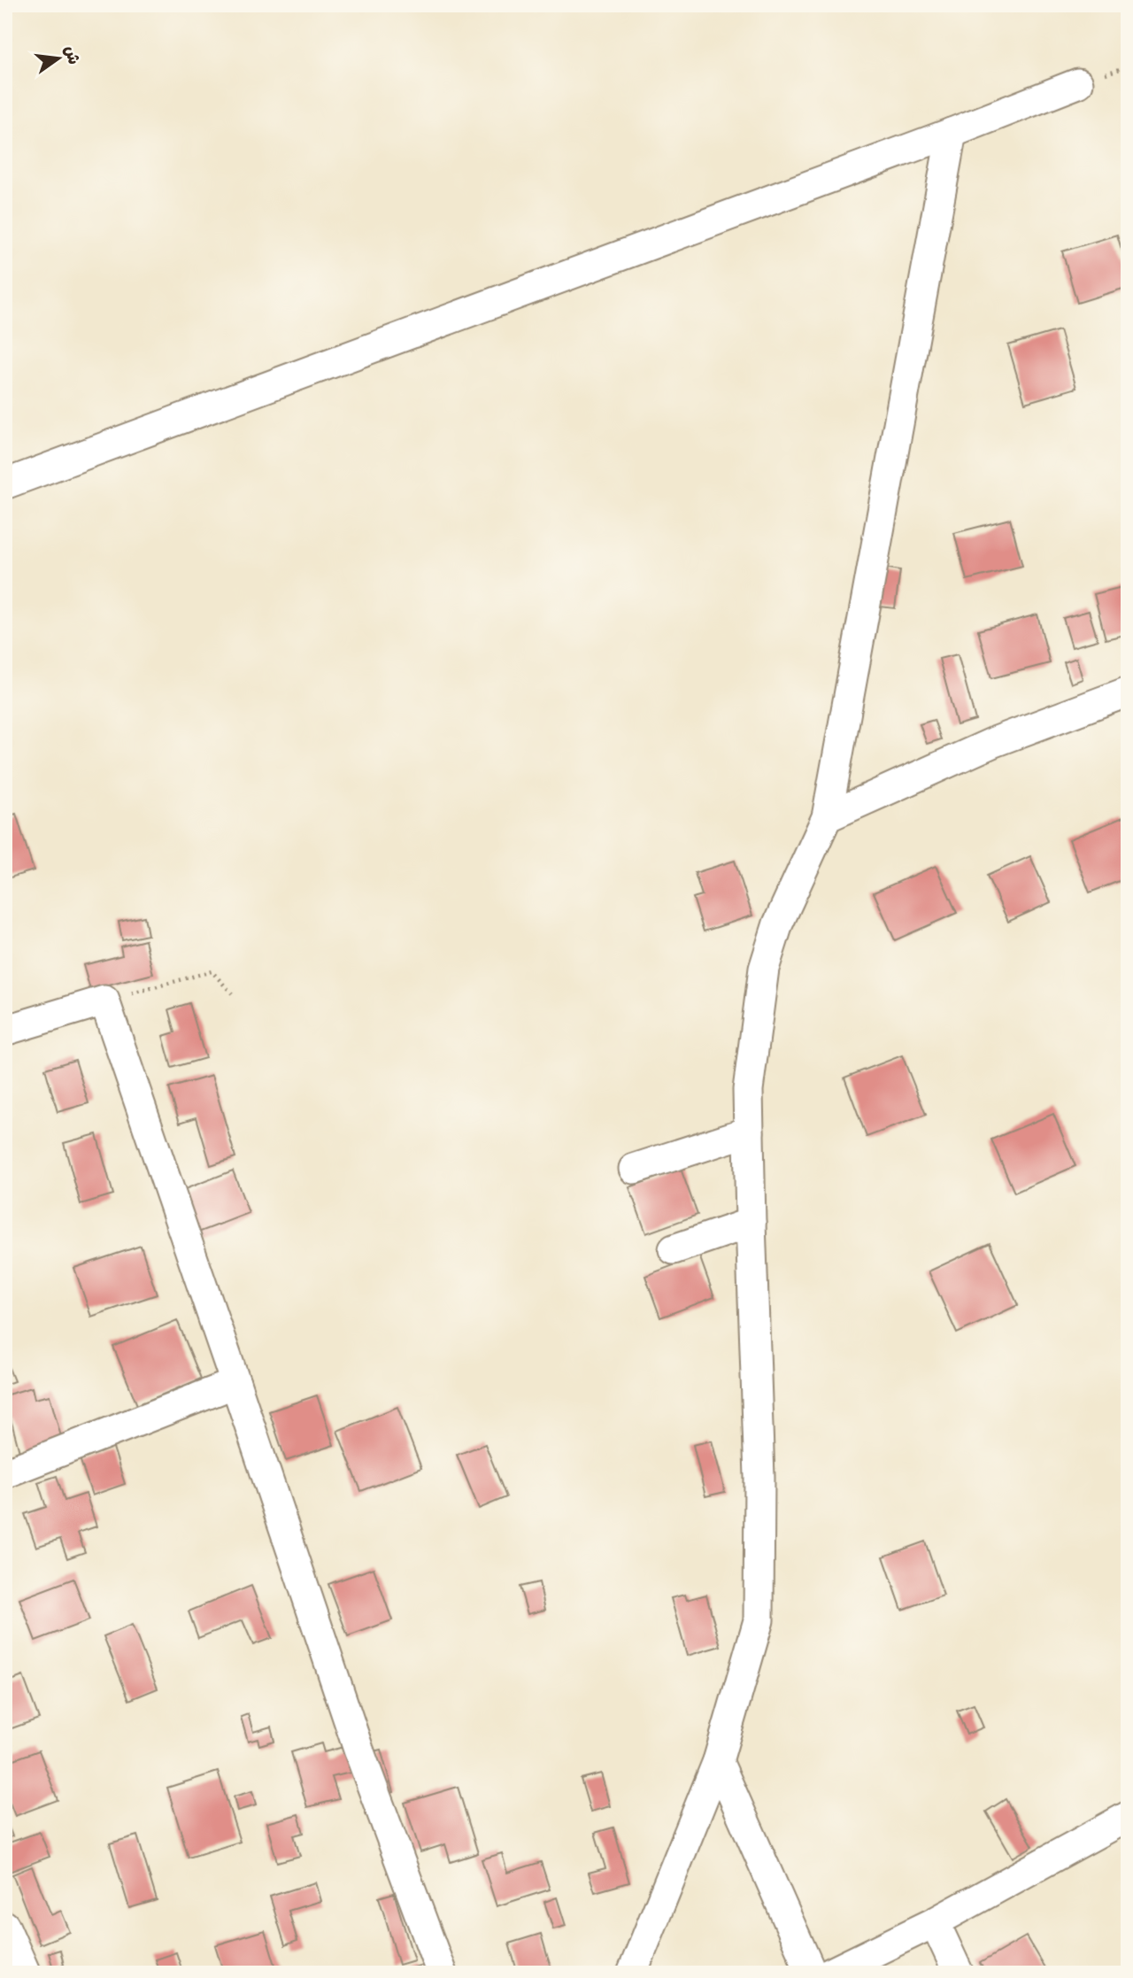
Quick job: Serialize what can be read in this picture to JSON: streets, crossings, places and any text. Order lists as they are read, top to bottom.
{
  "north": "right"
}
